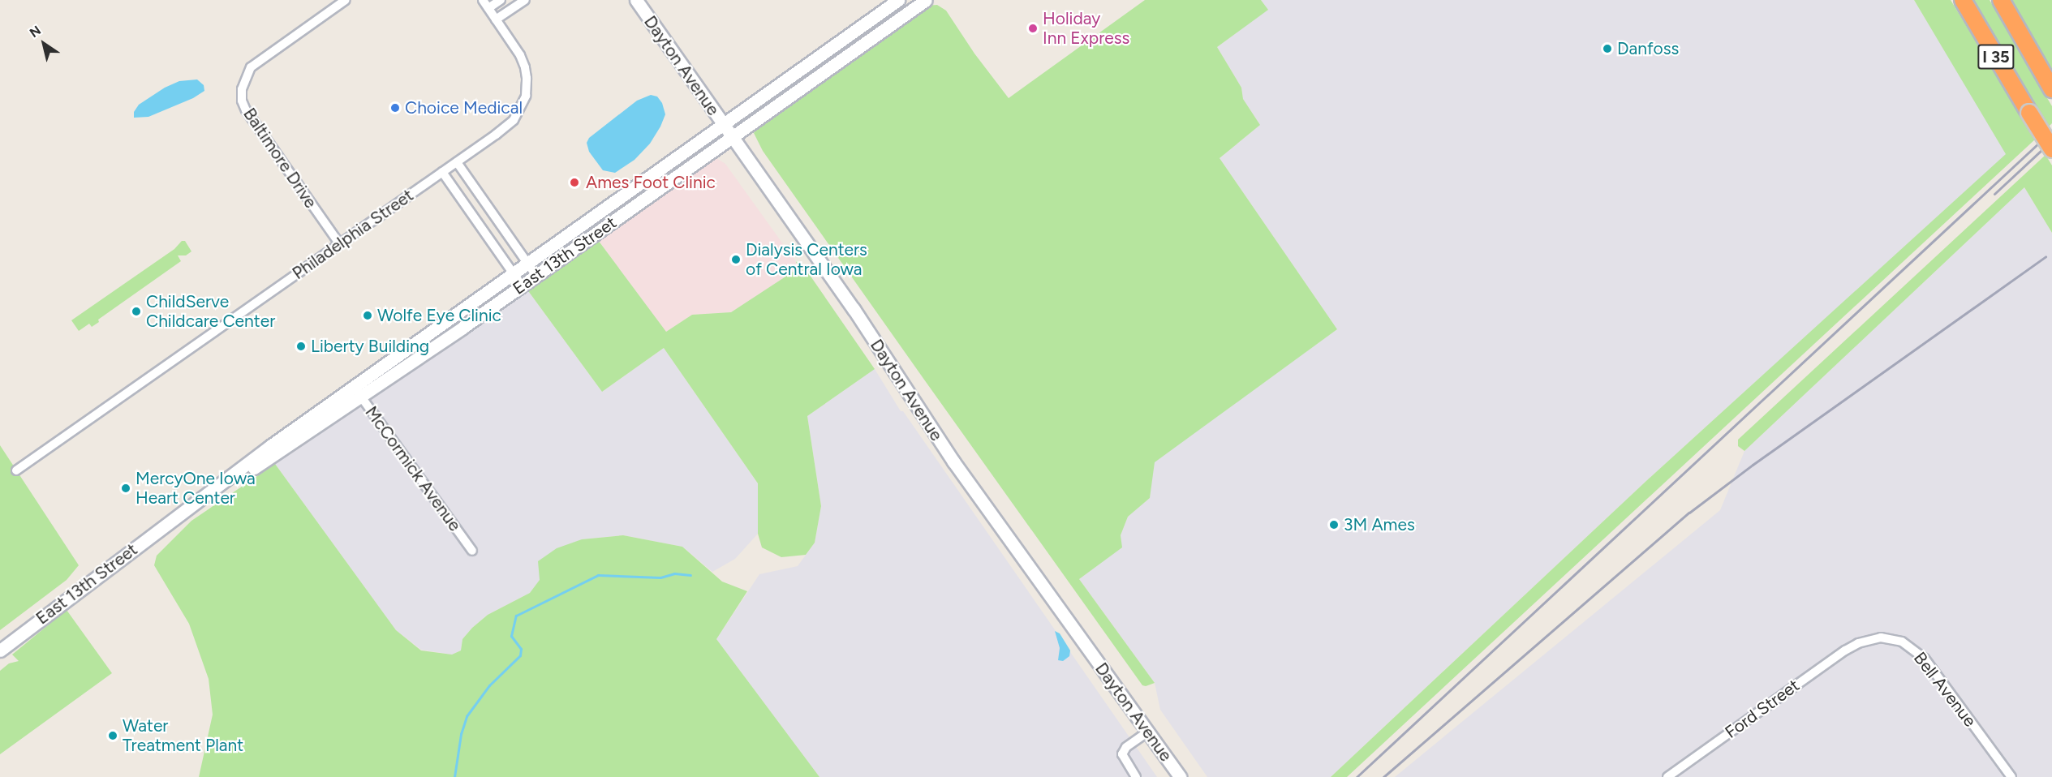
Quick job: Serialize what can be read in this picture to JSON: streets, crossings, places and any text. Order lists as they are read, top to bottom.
{
  "streets": {
    "highway": ["I 35"],
    "main road": ["Dayton Avenue", "East 13th Street"],
    "street": [
      "Baltimore Drive",
      "Philadelphia Street",
      "McCormick Avenue",
      "Bell Avenue",
      "Ford Street"
    ]
  },
  "crossings": [
    ["Dayton Avenue", "East 13th Street"],
    ["Baltimore Drive", "Philadelphia Street"],
    ["East 13th Street", "McCormick Avenue"],
    ["Bell Avenue", "Ford Street"]
  ],
  "places": [
    "Holiday Inn Express",
    "Danfoss",
    "Choice Medical",
    "Ames Foot Clinic",
    "Dialysis Centers of Central Iowa",
    "ChildServe Childcare Center",
    "Wolfe Eye Clinic",
    "Liberty Building",
    "MercyOne Iowa Heart Center",
    "3M Ames",
    "Water Treatment Plant"
  ],
  "north": "top left"
}
